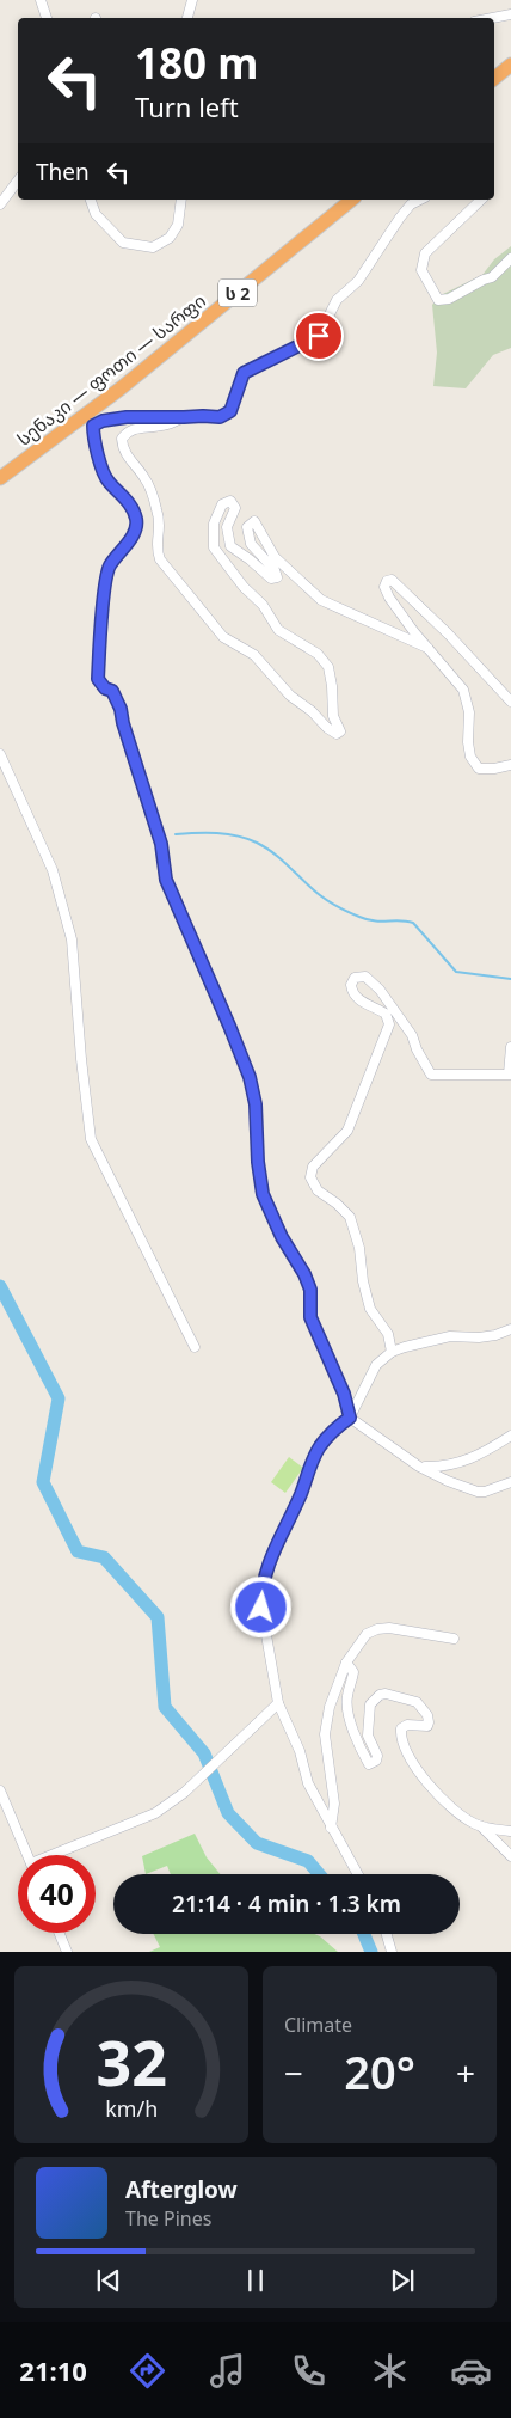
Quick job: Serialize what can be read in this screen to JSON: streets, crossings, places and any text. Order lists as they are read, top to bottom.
{
  "streets": {
    "highway": ["ს 2", "სენაკი — ფოთი — სარფი"]
  },
  "page": {
    "turn": ["180 m", "Turn left"],
    "then": "Then",
    "limit": "40",
    "trip": "21:14 · 4 min · 1.3 km",
    "tile": "Climate",
    "heat": ["−", "20°", "+"],
    "song": ["Afterglow", "The Pines"],
    "tabs": "21:10",
    "gauge": ["32", "km/h"]
  }
}
